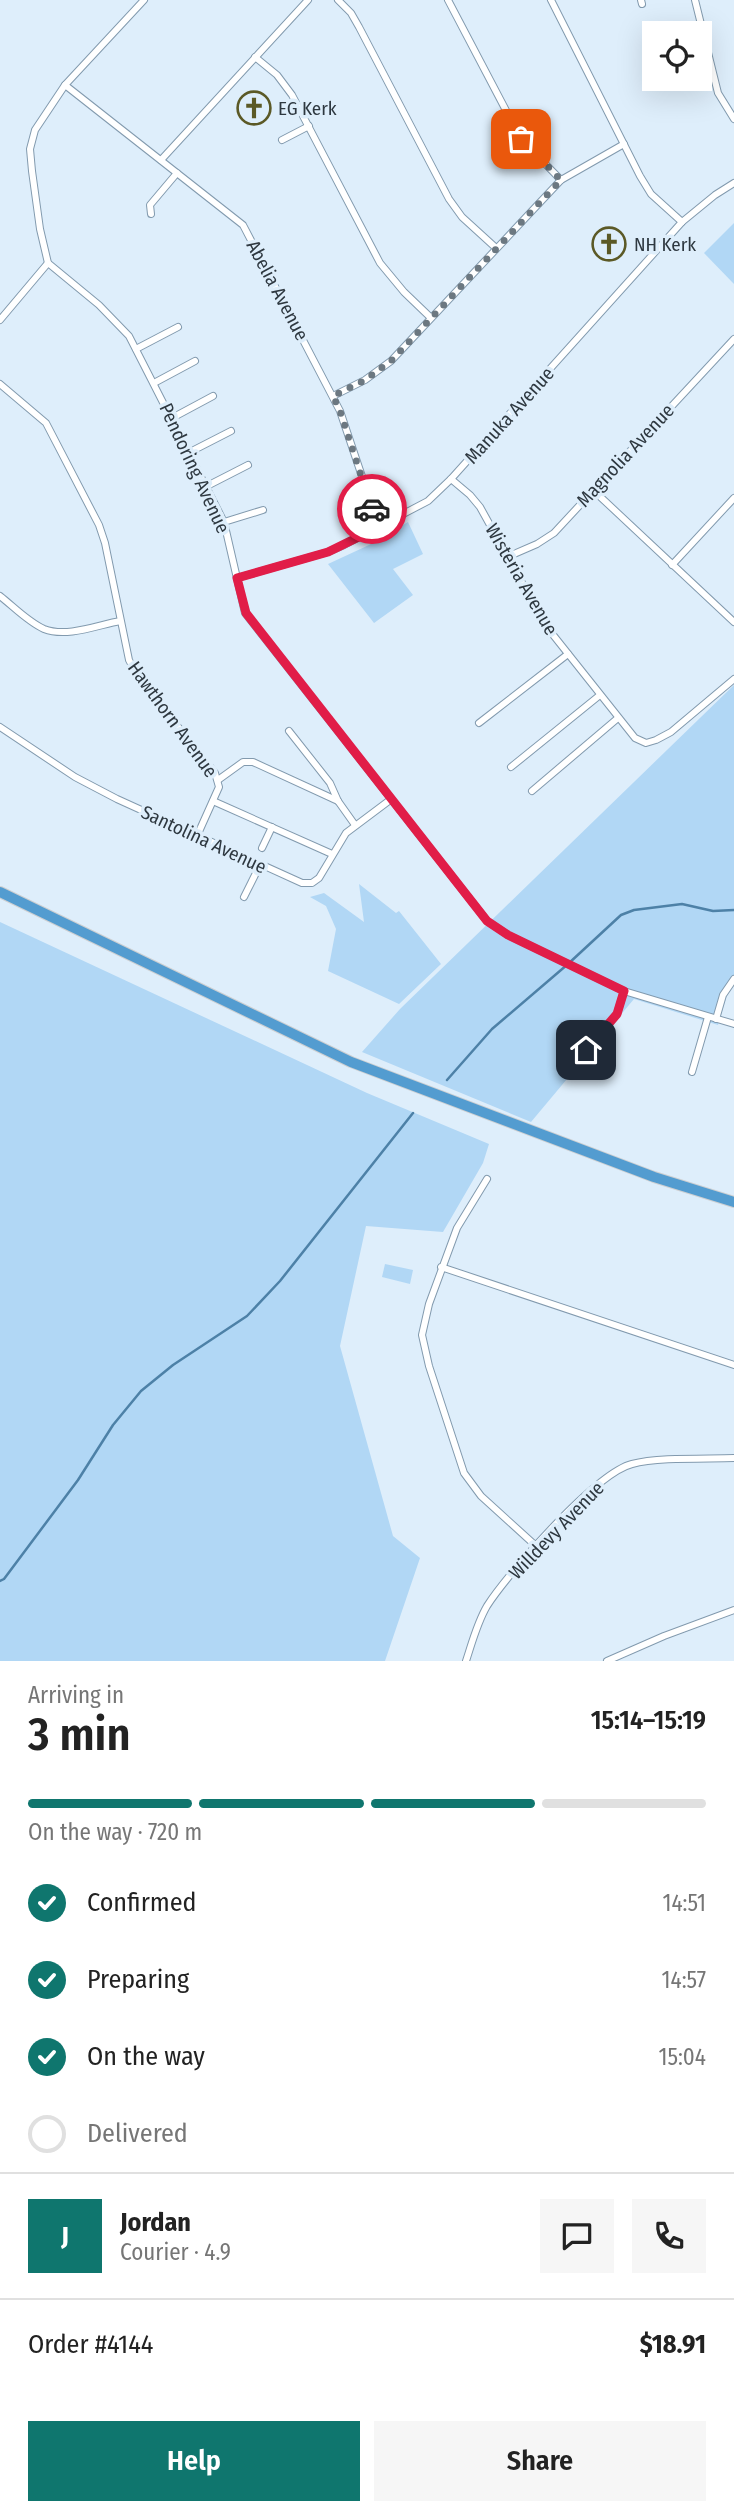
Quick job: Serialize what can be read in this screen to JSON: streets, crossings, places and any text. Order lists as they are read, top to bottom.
{
  "streets": {
    "street": [
      "Abelia Avenue",
      "Manuka Avenue",
      "Magnolia Avenue",
      "Pendoring Avenue",
      "Wisteria Avenue",
      "Hawthorn Avenue",
      "Santolina Avenue",
      "Willdevy Avenue"
    ]
  },
  "crossings": [
    ["Abelia Avenue", "Manuka Avenue"],
    ["Manuka Avenue", "Pendoring Avenue"],
    ["Manuka Avenue", "Wisteria Avenue"],
    ["Magnolia Avenue", "Wisteria Avenue"],
    ["Pendoring Avenue", "Santolina Avenue"],
    ["Hawthorn Avenue", "Santolina Avenue"]
  ],
  "places": {
    "church": ["EG Kerk", "NH Kerk"]
  },
  "page": {
    "heading": ["3 min", "Arriving in", "15:14–15:19"],
    "panel": [
      "Jordan",
      "Courier · 4.9",
      "Order #4144",
      "$18.91"
    ],
    "bar": "On the way · 720 m",
    "list": [
      ["Confirmed", "14:51"],
      ["Preparing", "14:57"],
      ["On the way", "15:04"],
      "Delivered"
    ],
    "round": "J",
    "buttons": ["Help", "Share"]
  }
}
